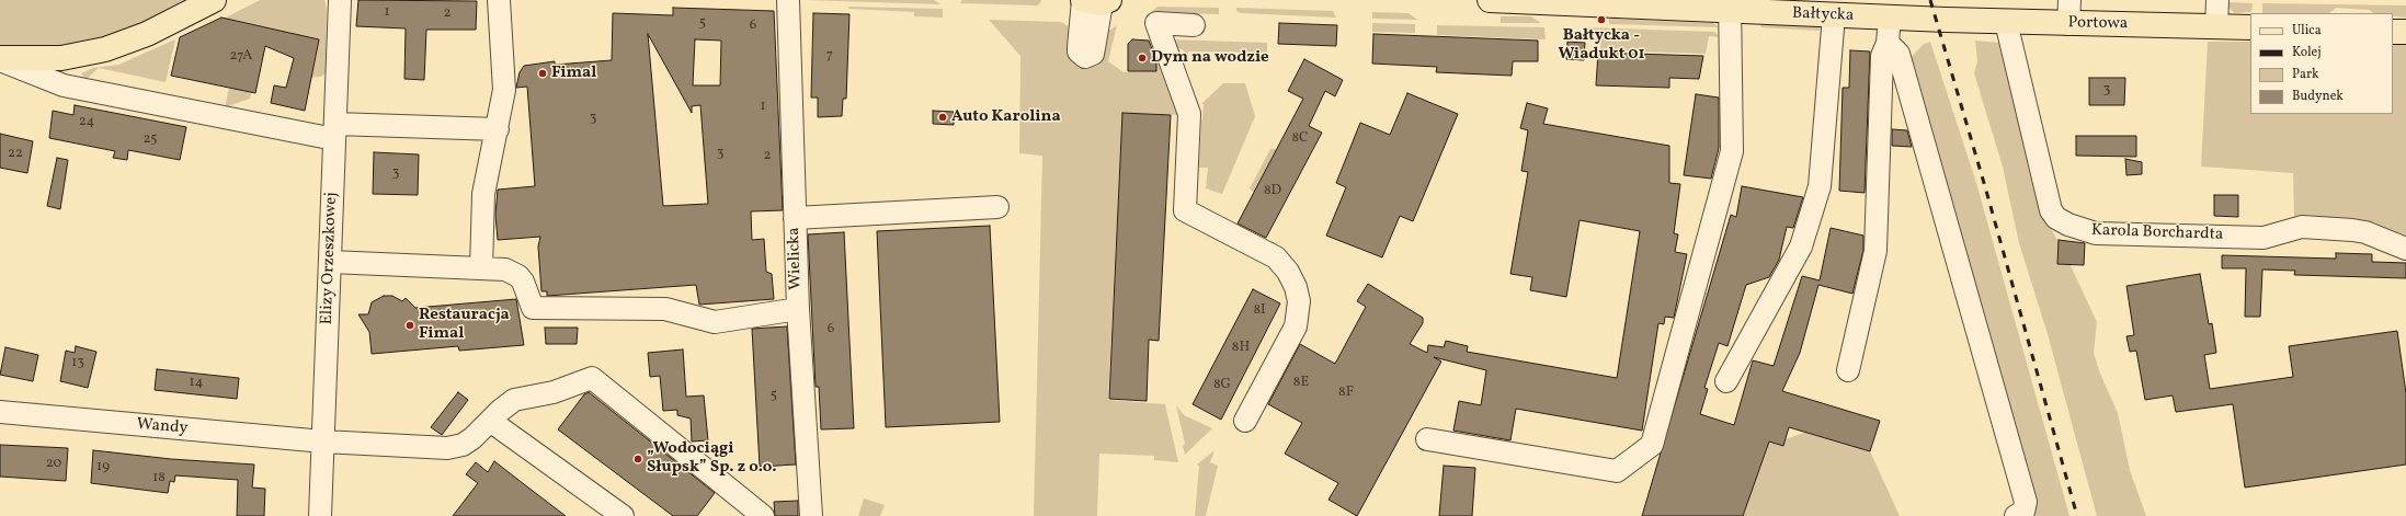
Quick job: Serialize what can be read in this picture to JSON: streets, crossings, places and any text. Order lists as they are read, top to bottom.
{
  "streets": {
    "main road": ["Bałtycka", "Portowa"],
    "street": [
      "Karola Borchardta",
      "Elizy Orzeszkowej",
      "Wielicka",
      "Wandy"
    ]
  },
  "crossings": [
    ["Bałtycka", "Portowa"],
    ["Portowa", "Karola Borchardta"],
    ["Elizy Orzeszkowej", "Wandy"]
  ],
  "places": [
    "Bałtycka - Wiadukt 01",
    "Dym na wodzie",
    "Fimal",
    "Auto Karolina",
    "Restauracja Fimal",
    "„Wodociągi Słupsk” Sp. z o.o."
  ],
  "house_numbers": [
    "1",
    "2",
    "5",
    "6",
    "7",
    "27A",
    "3",
    "1",
    "3",
    "24",
    "8C",
    "25",
    "22",
    "3",
    "2",
    "3",
    "8D",
    "8I",
    "6",
    "8H",
    "13",
    "14",
    "8E",
    "8G",
    "8F",
    "5",
    "20",
    "19",
    "18"
  ],
  "legend": [
    "Ulica",
    "Kolej",
    "Park",
    "Budynek"
  ]
}
